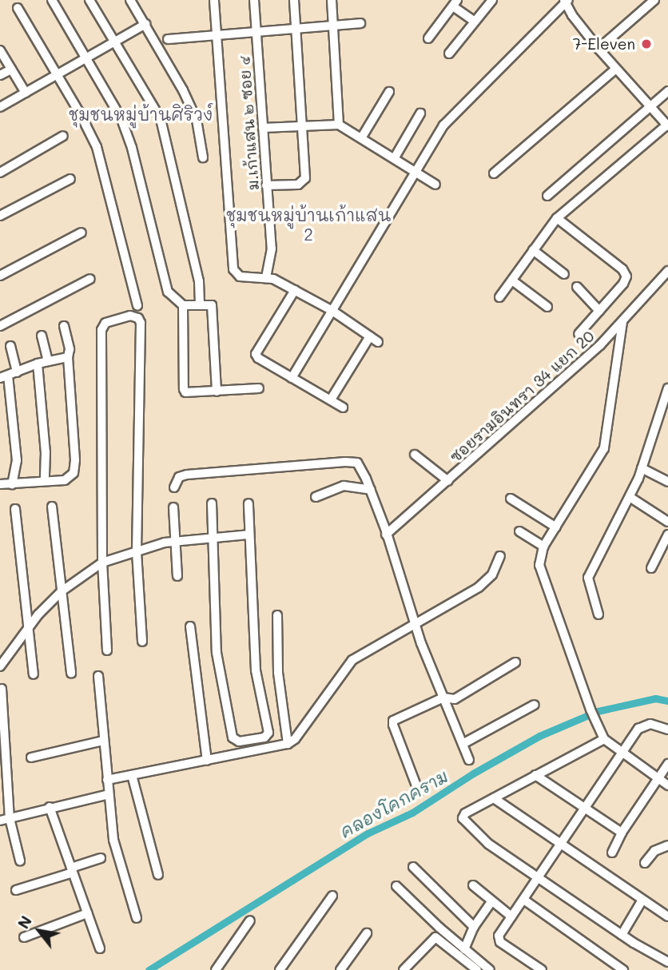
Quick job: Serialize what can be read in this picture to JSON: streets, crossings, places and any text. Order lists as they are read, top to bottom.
{
  "streets": {
    "street": ["ม.เก้าแสน ๒ ซอย ๔", "ซอยรามอินทรา 34 แยก 20"]
  },
  "districts": ["ชุมชนหมู่บ้านศิริวง์", "ชุมชนหมู่บ้านเก้าแสน 2"],
  "water": ["คลองโคกคราม"],
  "places": ["7-Eleven"],
  "north": "top left"
}
